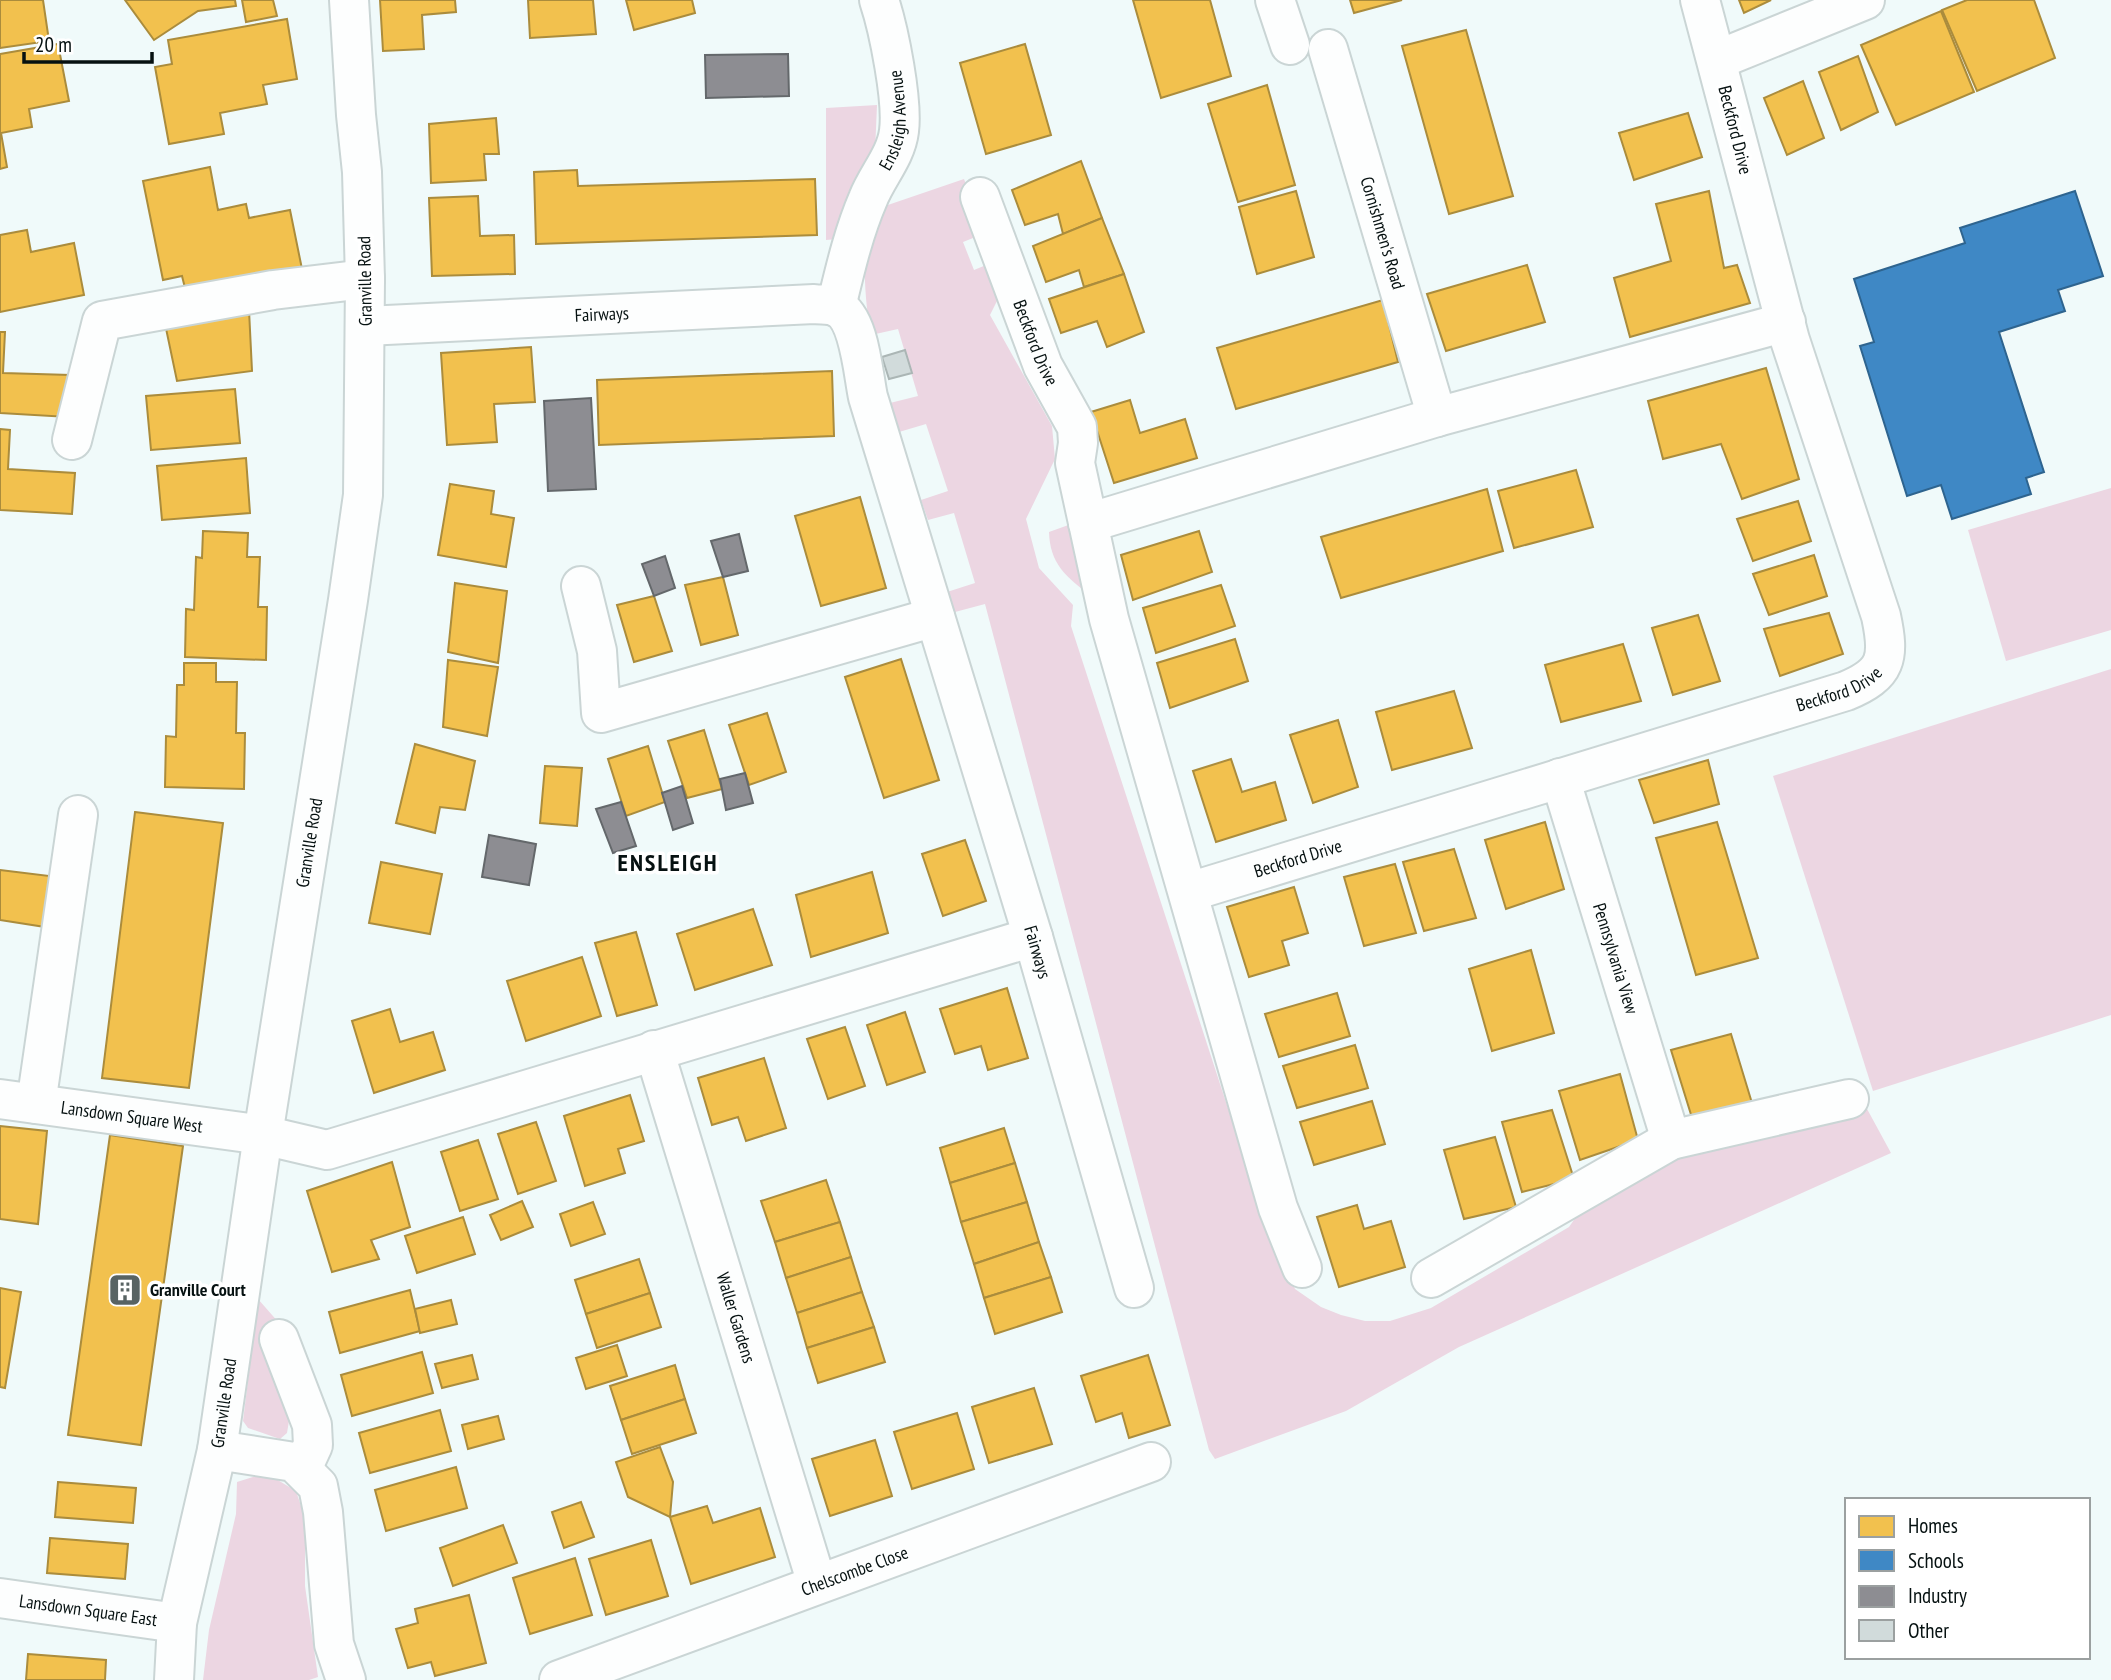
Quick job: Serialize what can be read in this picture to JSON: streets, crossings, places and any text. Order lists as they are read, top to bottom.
{
  "streets": {
    "street": [
      "Ensleigh Avenue",
      "Beckford Drive",
      "Cornishmen's Road",
      "Granville Road",
      "Fairways",
      "Pennsylvania View",
      "Lansdown Square West",
      "Waller Gardens",
      "Chelscombe Close",
      "Lansdown Square East"
    ]
  },
  "crossings": [
    ["Ensleigh Avenue", "Fairways"],
    ["Beckford Drive", "Pennsylvania View"],
    ["Granville Road", "Fairways"],
    ["Granville Road", "Lansdown Square West"],
    ["Granville Road", "Lansdown Square East"],
    ["Waller Gardens", "Chelscombe Close"]
  ],
  "districts": ["ENSLEIGH"],
  "places": {
    "building": ["Granville Court"]
  },
  "legend": [
    "Homes",
    "Schools",
    "Industry",
    "Other"
  ],
  "scale_bar": "20 m"
}
